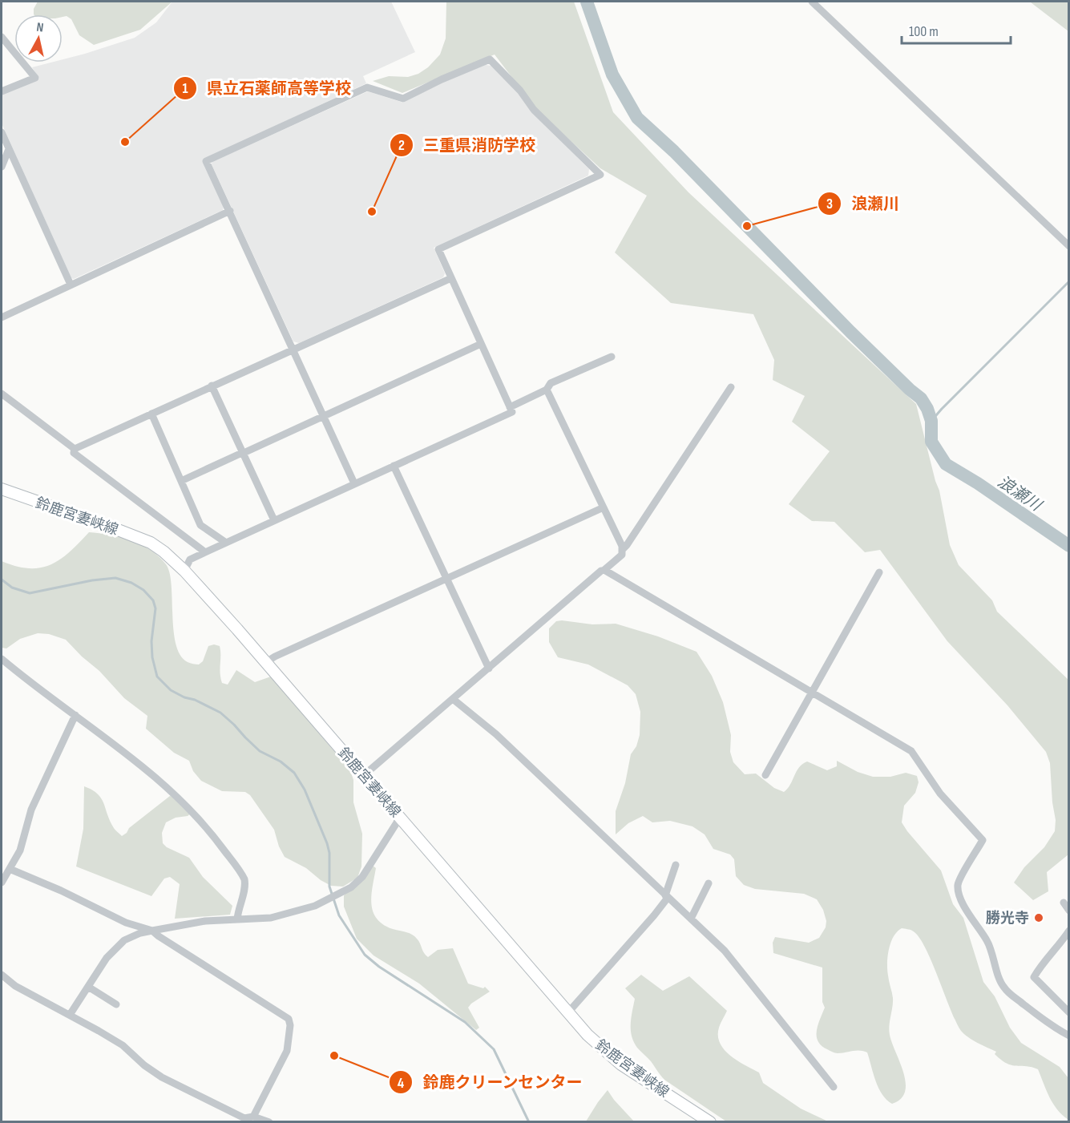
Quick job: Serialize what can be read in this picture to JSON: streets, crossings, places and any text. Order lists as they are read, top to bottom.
{
  "streets": {
    "main road": ["鈴鹿宮妻峡線"]
  },
  "water": ["浪瀬川"],
  "places": [
    "県立石薬師高等学校",
    "三重県消防学校",
    "浪瀬川",
    "勝光寺",
    "鈴鹿クリーンセンター"
  ],
  "scale_bar": "100 m",
  "north": "top"
}
